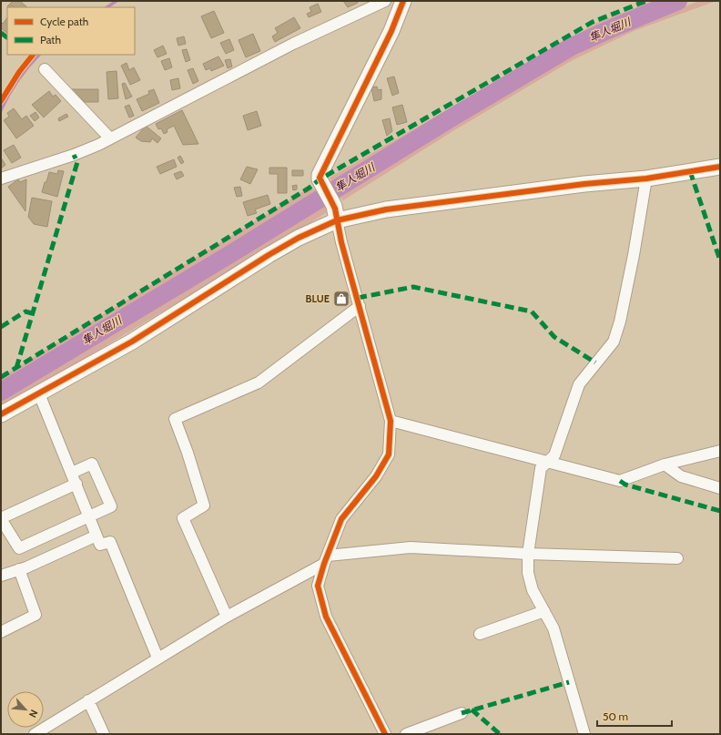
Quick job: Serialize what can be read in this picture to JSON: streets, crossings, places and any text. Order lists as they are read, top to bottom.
{
  "water": ["隼人堀川"],
  "places": {
    "shop": ["BLUE"]
  },
  "legend": ["Cycle path", "Path"],
  "scale_bar": "50 m",
  "north": "bottom right"
}
